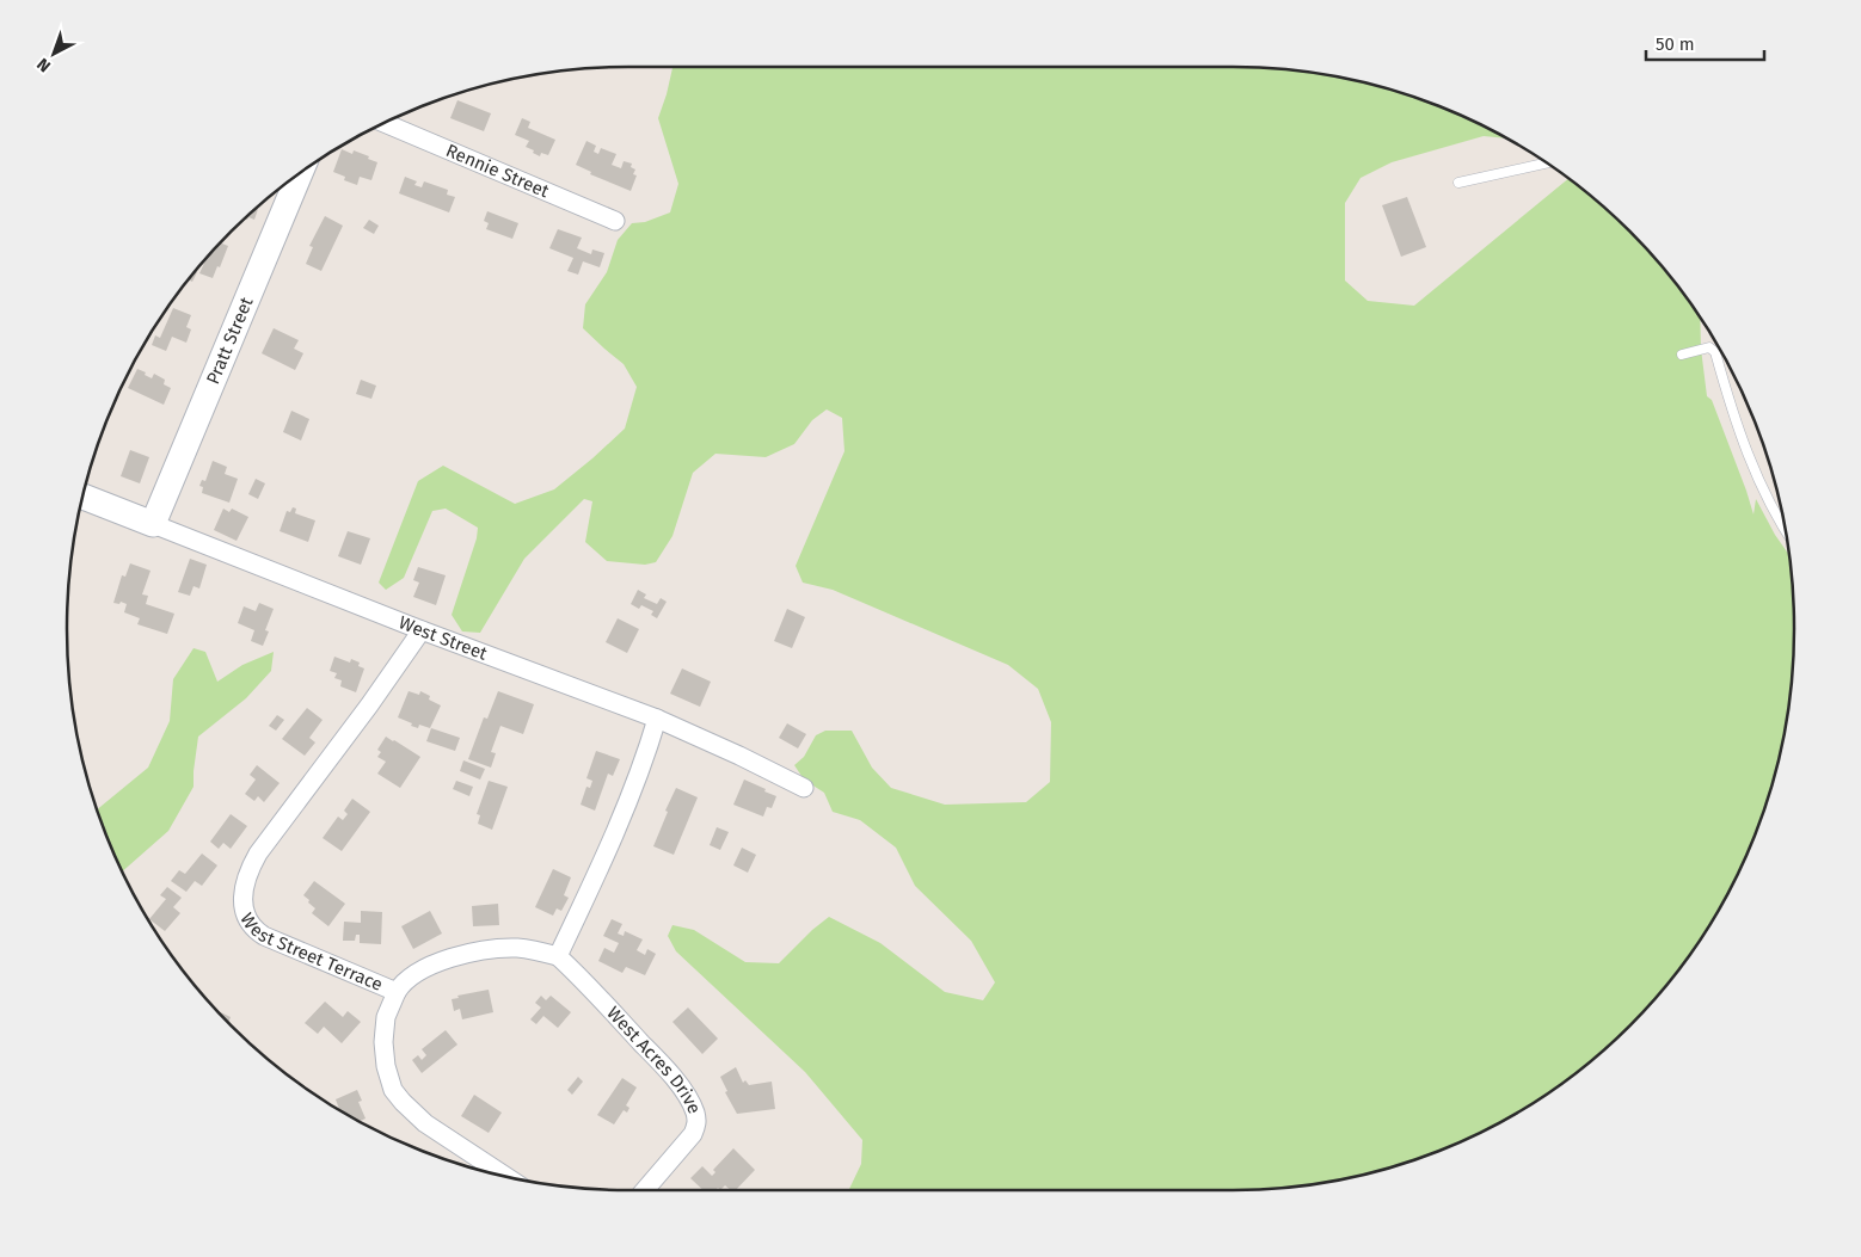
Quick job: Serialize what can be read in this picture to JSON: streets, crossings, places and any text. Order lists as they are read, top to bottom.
{
  "streets": {
    "street": [
      "Rennie Street",
      "Pratt Street",
      "West Street",
      "West Street Terrace",
      "West Acres Drive"
    ]
  },
  "crossings": [
    ["Pratt Street", "West Street"],
    ["West Street", "West Street Terrace"],
    ["West Street Terrace", "West Acres Drive"]
  ],
  "scale_bar": "50 m",
  "north": "bottom left"
}
